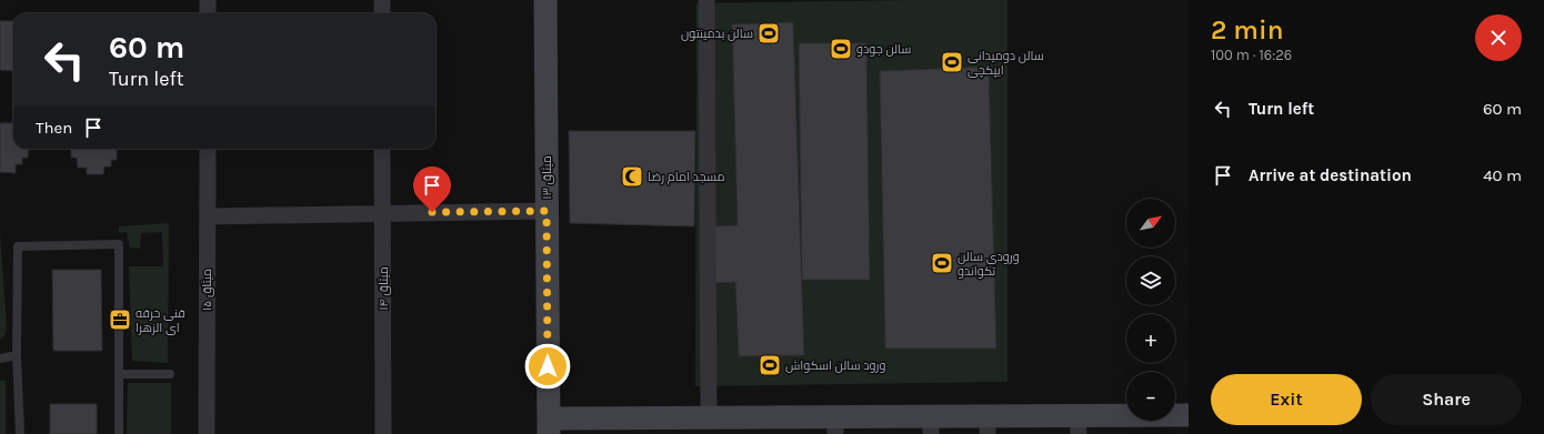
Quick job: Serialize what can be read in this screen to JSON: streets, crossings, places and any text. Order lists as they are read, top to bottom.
{
  "streets": {
    "street": ["میثاق ۱۳", "میثاق ۱۴", "میثاق ۱۵"]
  },
  "places": {
    "sports": [
      "سالن بدمینتون",
      "سالن جودو",
      "سالن دومیدانی ایپکچی",
      "ورودی سالن تکواندو",
      "ورود سالن اسکواش"
    ],
    "mosque": ["مسجد امام رضا"],
    "office": ["فنی حرفه ای الزهرا"]
  },
  "north": "top right",
  "page": {
    "heading": ["2 min", "100 m · 16:26"],
    "turn": ["60 m", "Turn left"],
    "list": [
      {
        "name": "Turn left",
        "value": "60 m"
      },
      {
        "name": "Arrive at destination",
        "value": "40 m"
      }
    ],
    "then": "Then",
    "map_buttons": ["+", "−"],
    "buttons": ["Exit", "Share"]
  }
}
